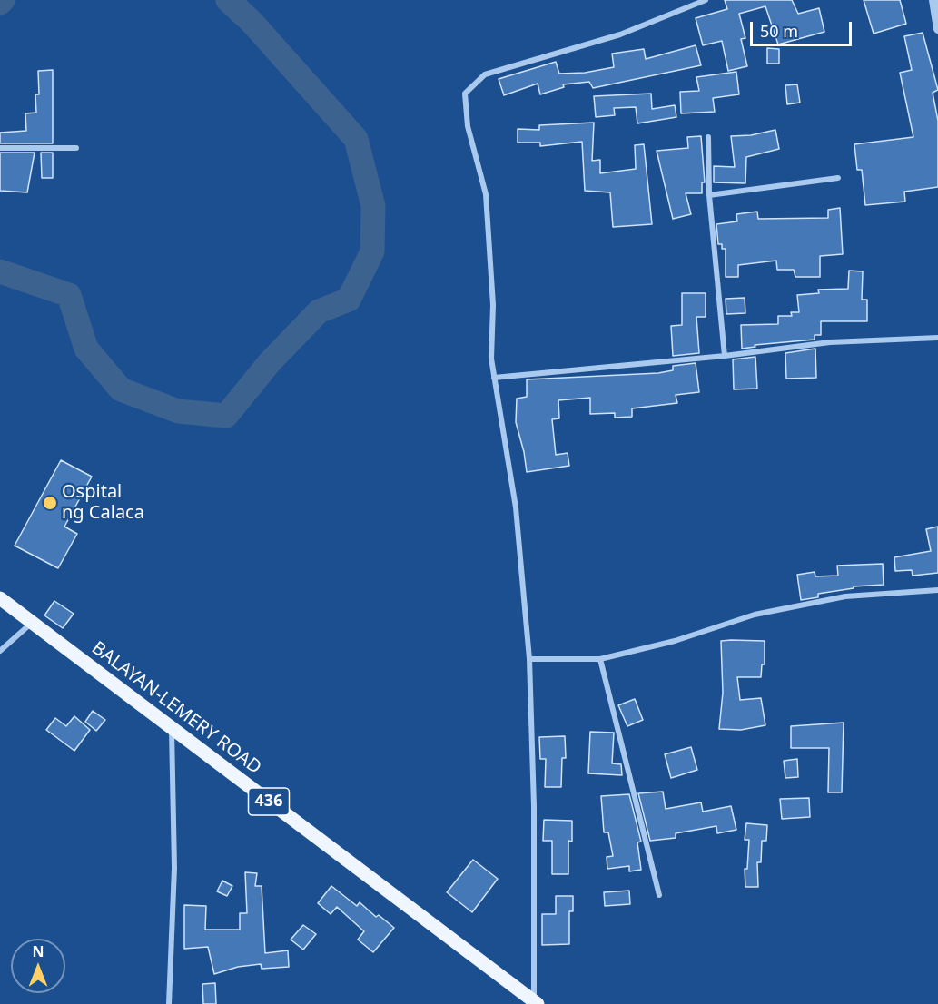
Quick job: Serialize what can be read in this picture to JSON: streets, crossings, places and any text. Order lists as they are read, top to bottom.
{
  "streets": {
    "main road": ["BALAYAN-LEMERY ROAD", "436"]
  },
  "places": ["Ospital ng Calaca"],
  "scale_bar": "50 m",
  "north": "top"
}
